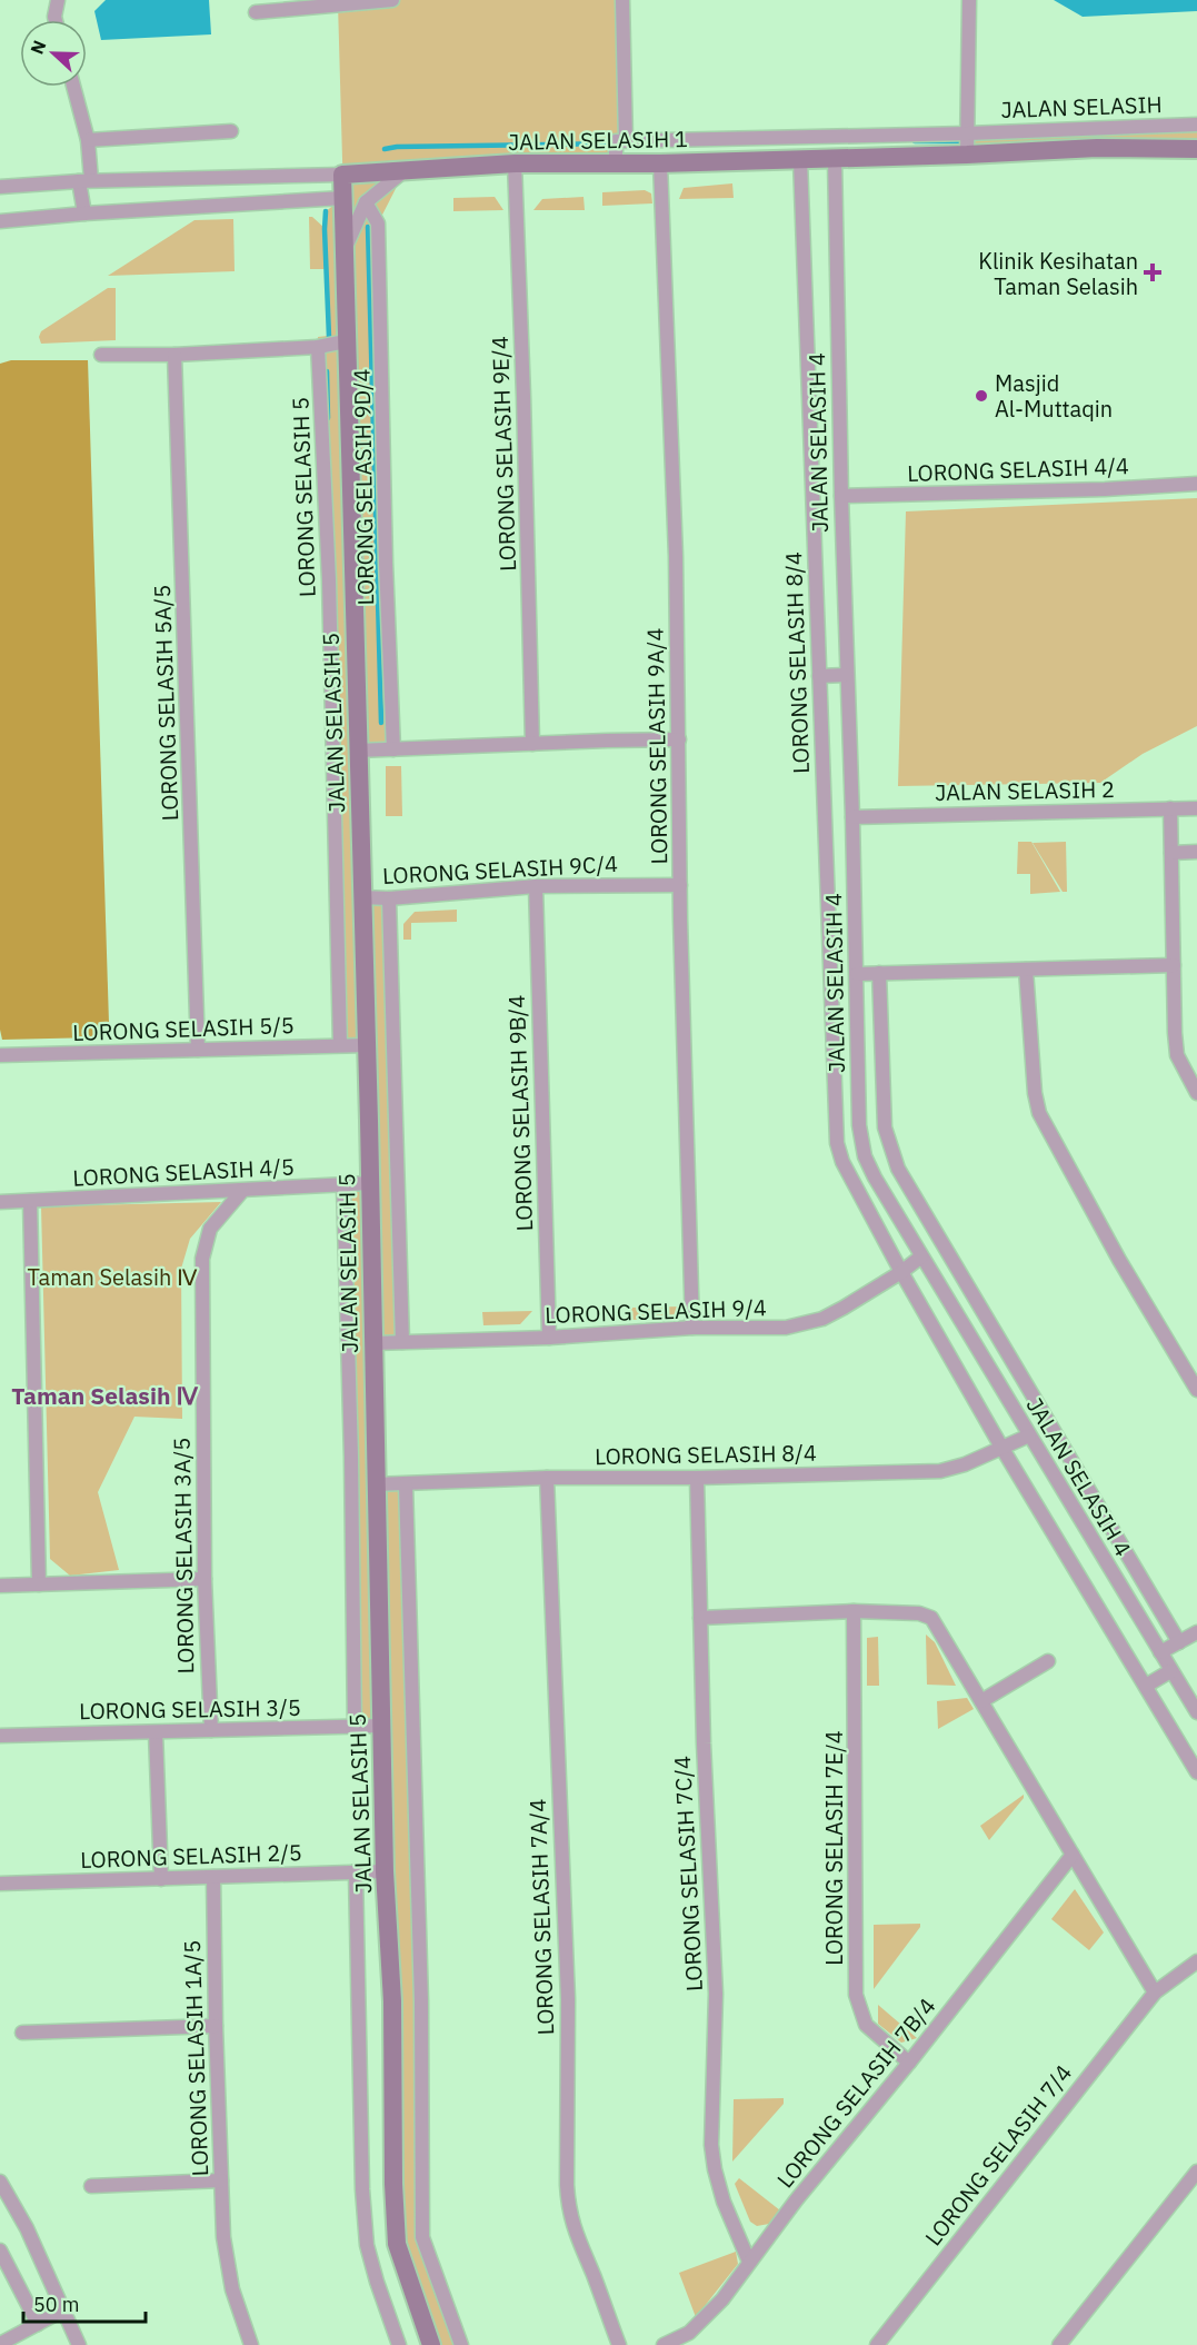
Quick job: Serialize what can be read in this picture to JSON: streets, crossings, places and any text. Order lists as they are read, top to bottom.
{
  "streets": {
    "street": [
      "JALAN SELASIH",
      "JALAN SELASIH 1",
      "JALAN SELASIH 4",
      "LORONG SELASIH 9E/4",
      "LORONG SELASIH 4/4",
      "LORONG SELASIH 9D/4",
      "LORONG SELASIH 5",
      "LORONG SELASIH 8/4",
      "LORONG SELASIH 5A/5",
      "JALAN SELASIH 5",
      "LORONG SELASIH 9A/4",
      "JALAN SELASIH 2",
      "LORONG SELASIH 9C/4",
      "LORONG SELASIH 5/5",
      "LORONG SELASIH 9B/4",
      "LORONG SELASIH 4/5",
      "LORONG SELASIH 9/4",
      "LORONG SELASIH 3A/5",
      "LORONG SELASIH 3/5",
      "LORONG SELASIH 7E/4",
      "LORONG SELASIH 2/5",
      "LORONG SELASIH 7C/4",
      "LORONG SELASIH 7A/4",
      "LORONG SELASIH 1A/5",
      "LORONG SELASIH 7B/4",
      "LORONG SELASIH 7/4"
    ]
  },
  "crossings": [
    ["JALAN SELASIH 1", "JALAN SELASIH 4"],
    ["JALAN SELASIH 1", "LORONG SELASIH 9E/4"],
    ["JALAN SELASIH 1", "LORONG SELASIH 8/4"],
    ["JALAN SELASIH 1", "JALAN SELASIH 5"],
    ["JALAN SELASIH 1", "LORONG SELASIH 9A/4"],
    ["JALAN SELASIH 4", "LORONG SELASIH 4/4"],
    ["JALAN SELASIH 4", "LORONG SELASIH 8/4"],
    ["JALAN SELASIH 4", "JALAN SELASIH 2"],
    ["JALAN SELASIH 4", "LORONG SELASIH 9/4"],
    ["LORONG SELASIH 5", "LORONG SELASIH 5/5"],
    ["LORONG SELASIH 8/4", "JALAN SELASIH 5"],
    ["LORONG SELASIH 8/4", "LORONG SELASIH 9/4"],
    ["LORONG SELASIH 8/4", "LORONG SELASIH 7C/4"],
    ["LORONG SELASIH 8/4", "LORONG SELASIH 7A/4"],
    ["LORONG SELASIH 5A/5", "LORONG SELASIH 5/5"],
    ["JALAN SELASIH 5", "LORONG SELASIH 9C/4"],
    ["JALAN SELASIH 5", "LORONG SELASIH 5/5"],
    ["JALAN SELASIH 5", "LORONG SELASIH 4/5"],
    ["JALAN SELASIH 5", "LORONG SELASIH 9/4"],
    ["JALAN SELASIH 5", "LORONG SELASIH 3/5"],
    ["JALAN SELASIH 5", "LORONG SELASIH 2/5"],
    ["LORONG SELASIH 9A/4", "LORONG SELASIH 9C/4"],
    ["LORONG SELASIH 9A/4", "LORONG SELASIH 9/4"],
    ["LORONG SELASIH 9C/4", "LORONG SELASIH 9B/4"],
    ["LORONG SELASIH 9B/4", "LORONG SELASIH 9/4"],
    ["LORONG SELASIH 4/5", "LORONG SELASIH 3A/5"],
    ["LORONG SELASIH 3A/5", "LORONG SELASIH 3/5"],
    ["LORONG SELASIH 7E/4", "LORONG SELASIH 7B/4"],
    ["LORONG SELASIH 2/5", "LORONG SELASIH 1A/5"],
    ["LORONG SELASIH 7C/4", "LORONG SELASIH 7B/4"]
  ],
  "districts": ["Taman Selasih Ⅳ"],
  "parks": ["Taman Selasih Ⅳ"],
  "places": {
    "health": ["Klinik Kesihatan Taman Selasih"],
    "other": ["Masjid Al-Muttaqin"]
  },
  "scale_bar": "50 m",
  "north": "left"
}
